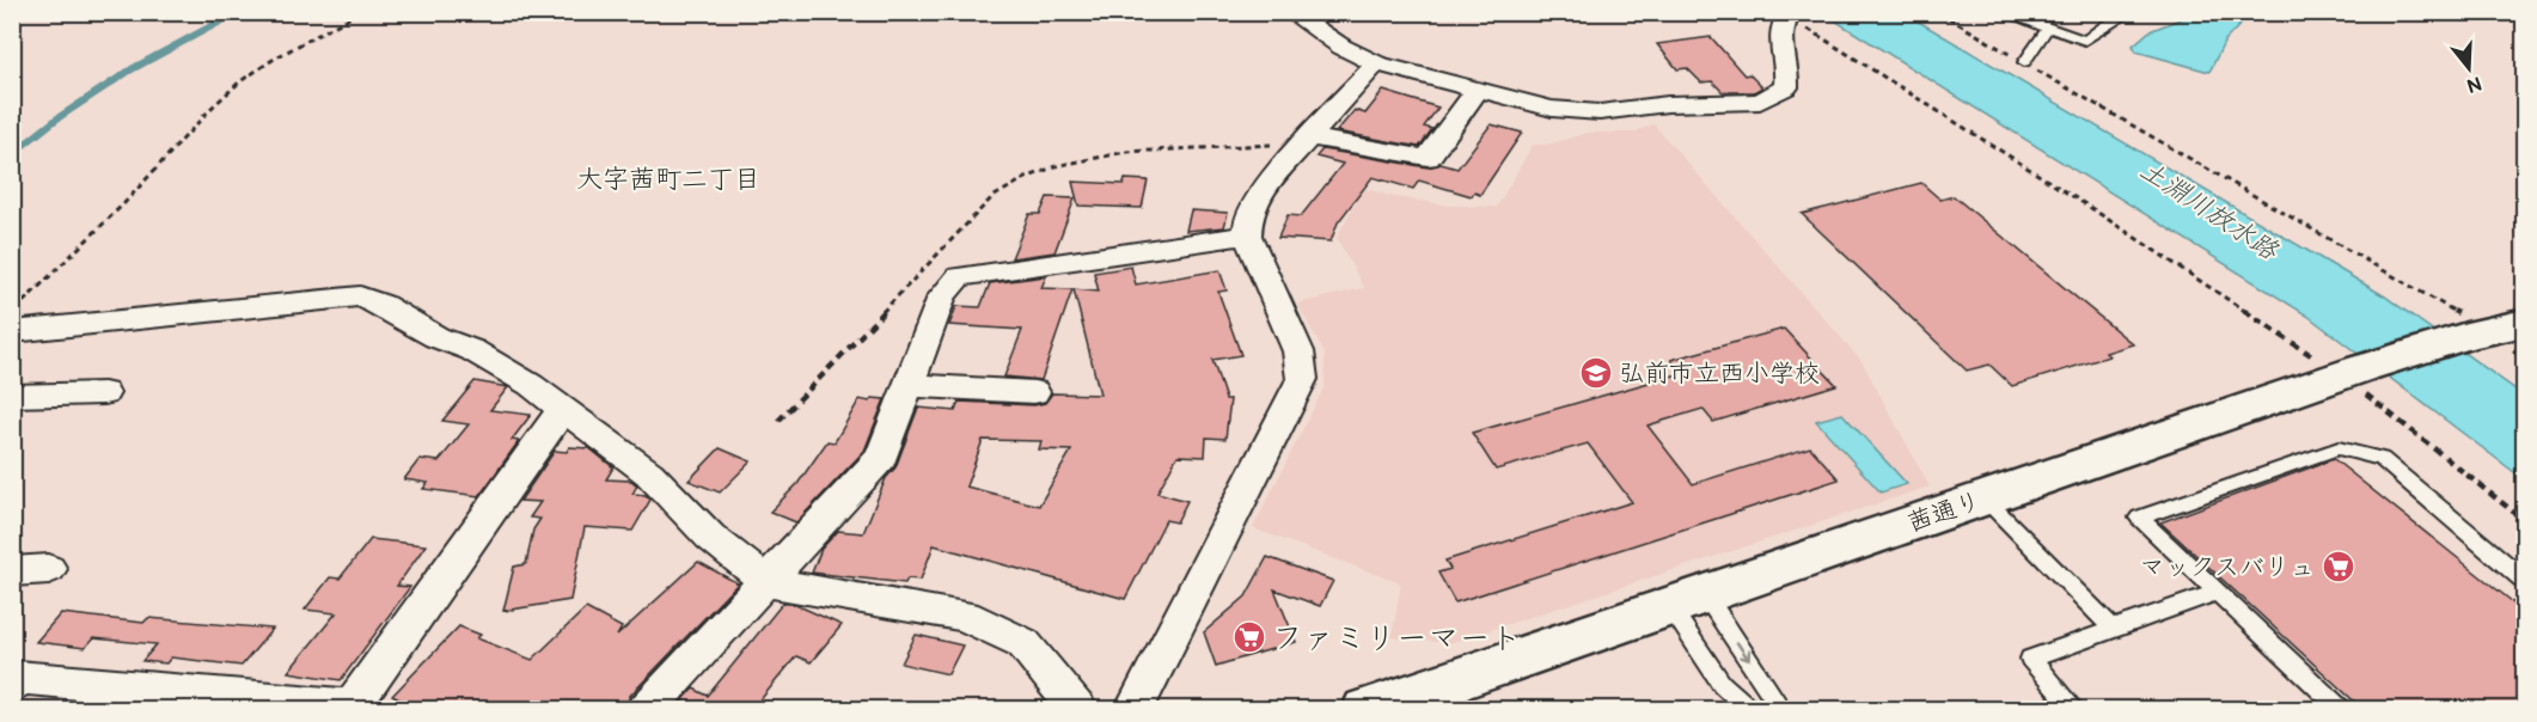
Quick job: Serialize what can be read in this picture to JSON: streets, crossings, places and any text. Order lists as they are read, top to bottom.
{
  "streets": {
    "street": ["茜通り"]
  },
  "districts": ["大字茜町二丁目"],
  "water": ["土淵川放水路"],
  "places": {
    "school or university": ["弘前市立西小学校"],
    "supermarket": ["マックスバリュ", "ファミリーマート"]
  },
  "north": "bottom"
}
